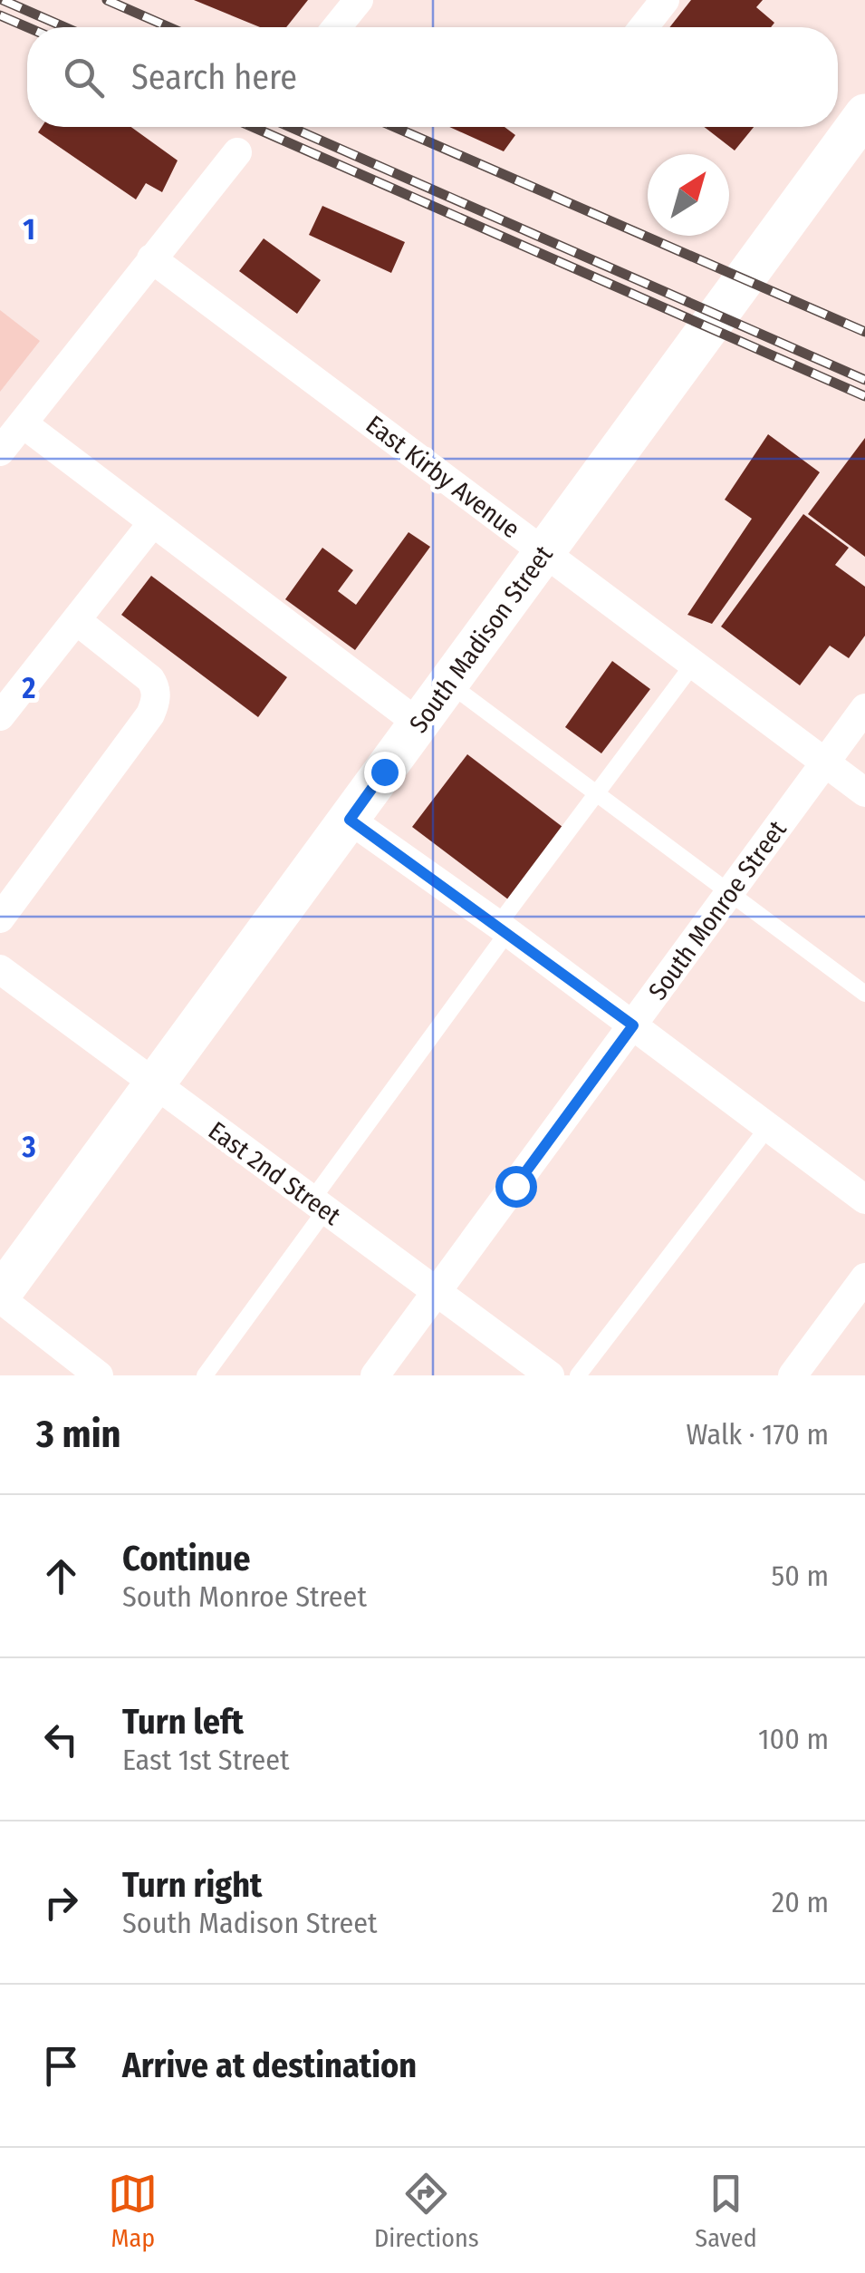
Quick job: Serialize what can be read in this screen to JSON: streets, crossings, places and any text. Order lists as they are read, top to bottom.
{
  "streets": {
    "main road": ["South Madison Street"],
    "street": ["East Kirby Avenue", "South Monroe Street", "East 2nd Street"]
  },
  "crossings": [
    ["East Kirby Avenue", "South Madison Street"],
    ["East Kirby Avenue", "South Monroe Street"],
    ["South Madison Street", "East 2nd Street"],
    ["South Monroe Street", "East 2nd Street"]
  ],
  "north": "top right",
  "page": {
    "search": "Search here",
    "heading": ["3 min", "Walk · 170 m"],
    "list": [
      ["Continue", "South Monroe Street", "50 m"],
      ["Turn left", "East 1st Street", "100 m"],
      ["Turn right", "South Madison Street", "20 m"],
      "Arrive at destination"
    ],
    "nav": ["Map", "Directions", "Saved"]
  },
  "grid": {
    "rows": ["1", "2", "3"]
  }
}
